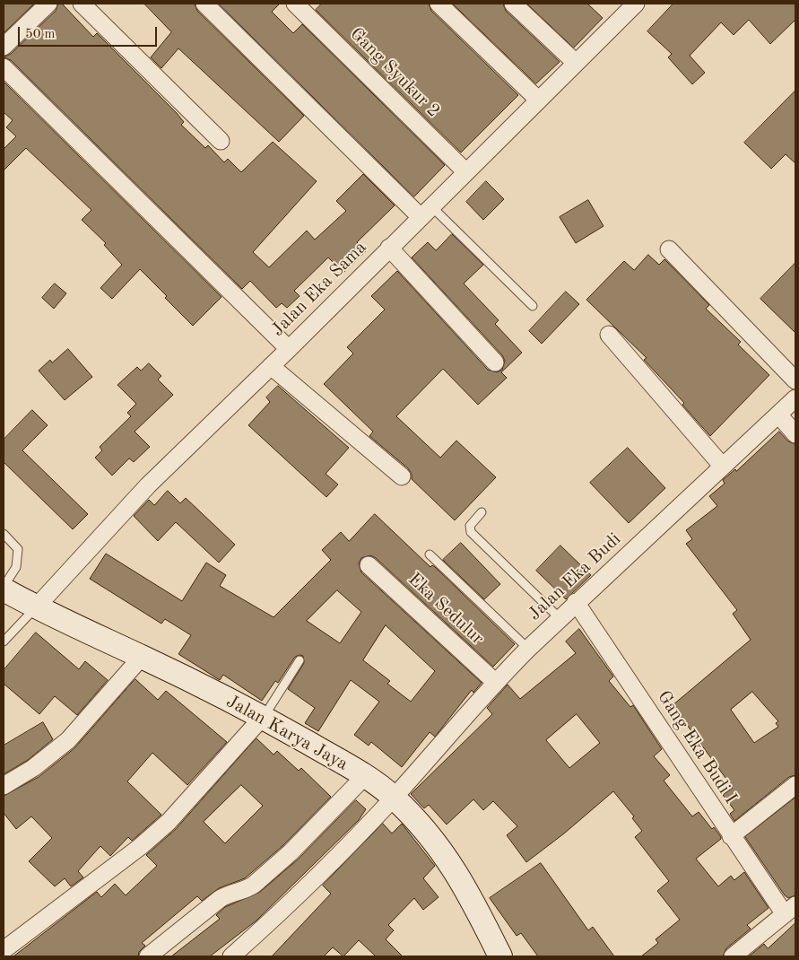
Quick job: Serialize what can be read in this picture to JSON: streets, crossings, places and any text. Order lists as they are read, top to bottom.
{
  "streets": {
    "main road": ["Jalan Karya Jaya"],
    "street": [
      "Gang Syukur 2",
      "Jalan Eka Sama",
      "Jalan Eka Budi",
      "Eka Sedulur",
      "Gang Eka Budi I"
    ]
  },
  "crossings": [
    ["Gang Syukur 2", "Jalan Eka Sama"],
    ["Jalan Eka Sama", "Jalan Karya Jaya"],
    ["Jalan Eka Budi", "Eka Sedulur"],
    ["Jalan Eka Budi", "Jalan Karya Jaya"],
    ["Jalan Eka Budi", "Gang Eka Budi I"]
  ],
  "scale_bar": "50 m"
}
